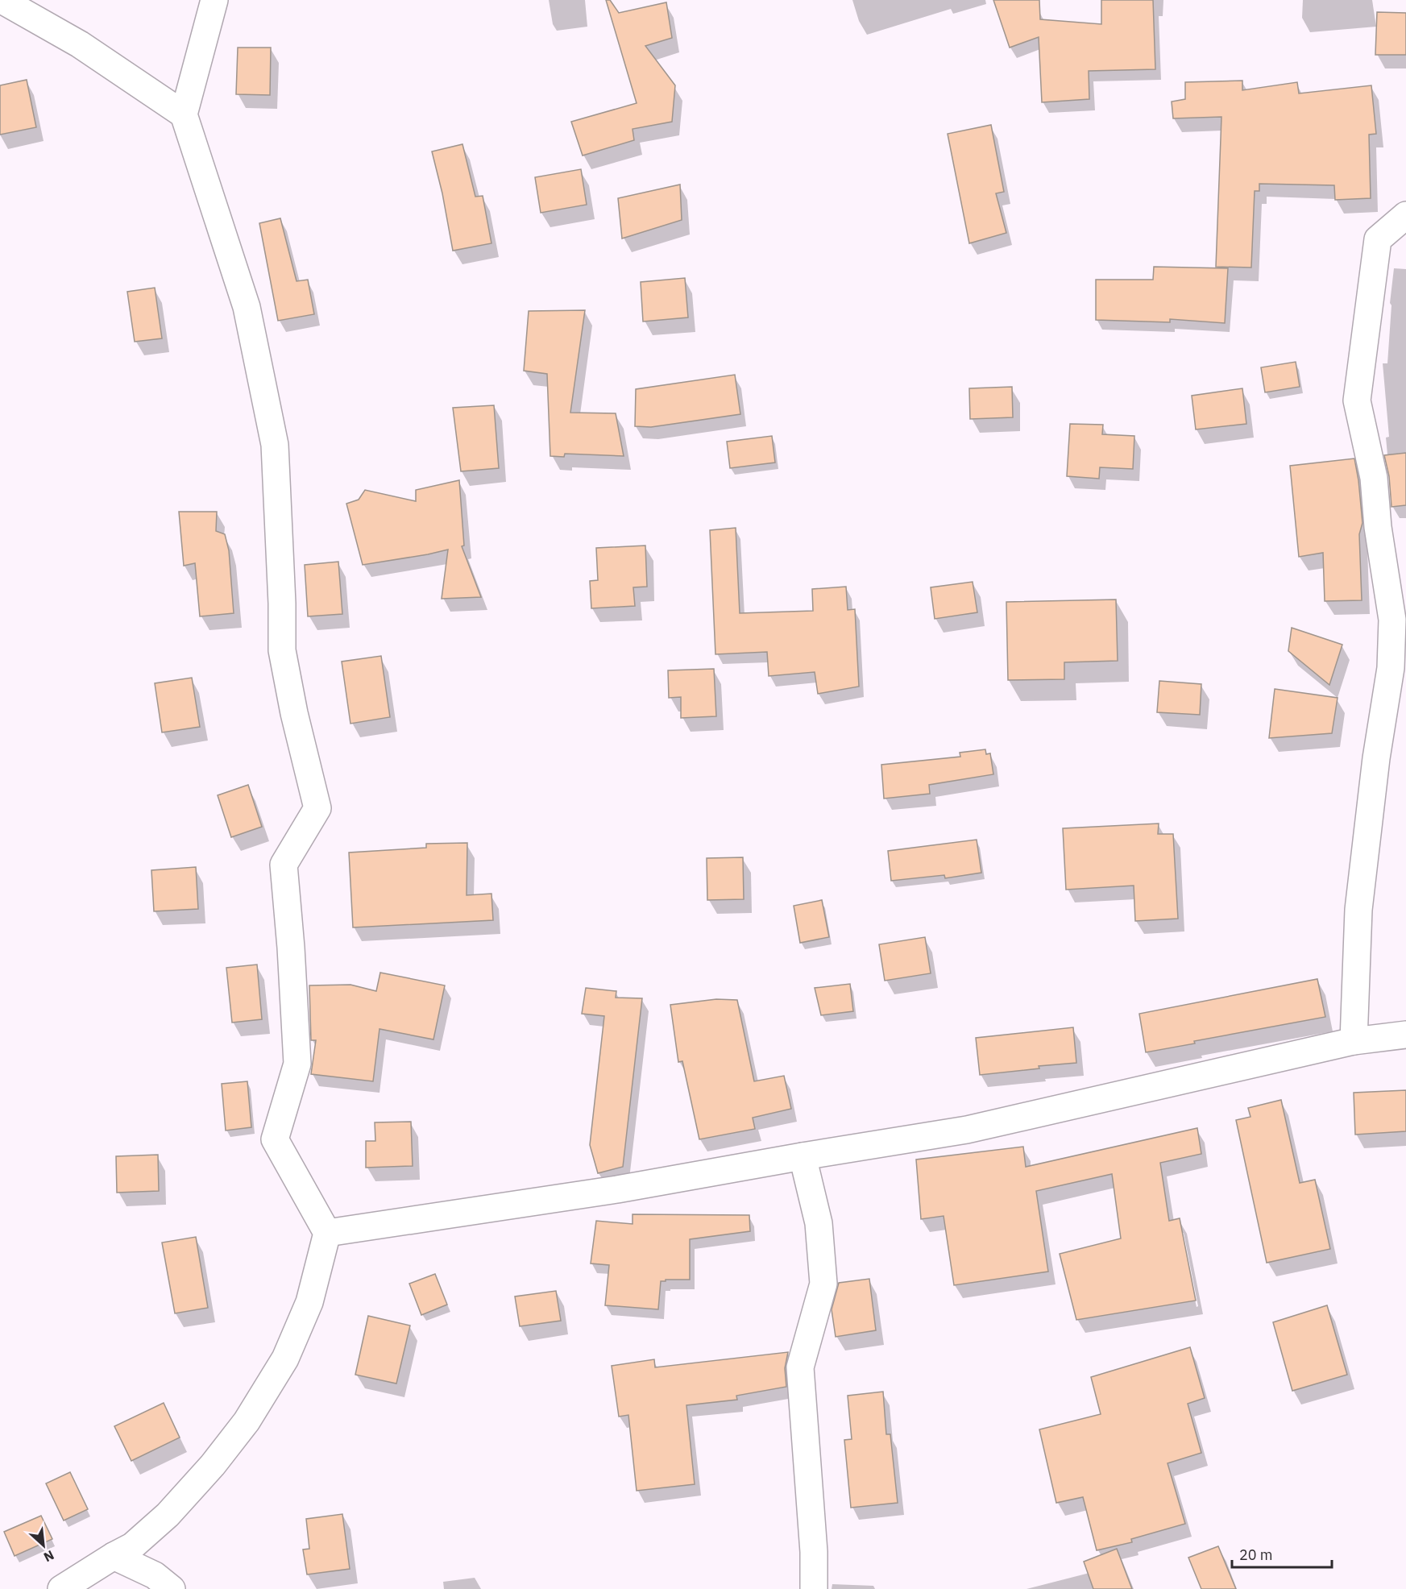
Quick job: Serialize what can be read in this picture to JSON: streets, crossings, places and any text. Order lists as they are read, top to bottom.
{
  "scale_bar": "20 m",
  "north": "bottom right"
}
